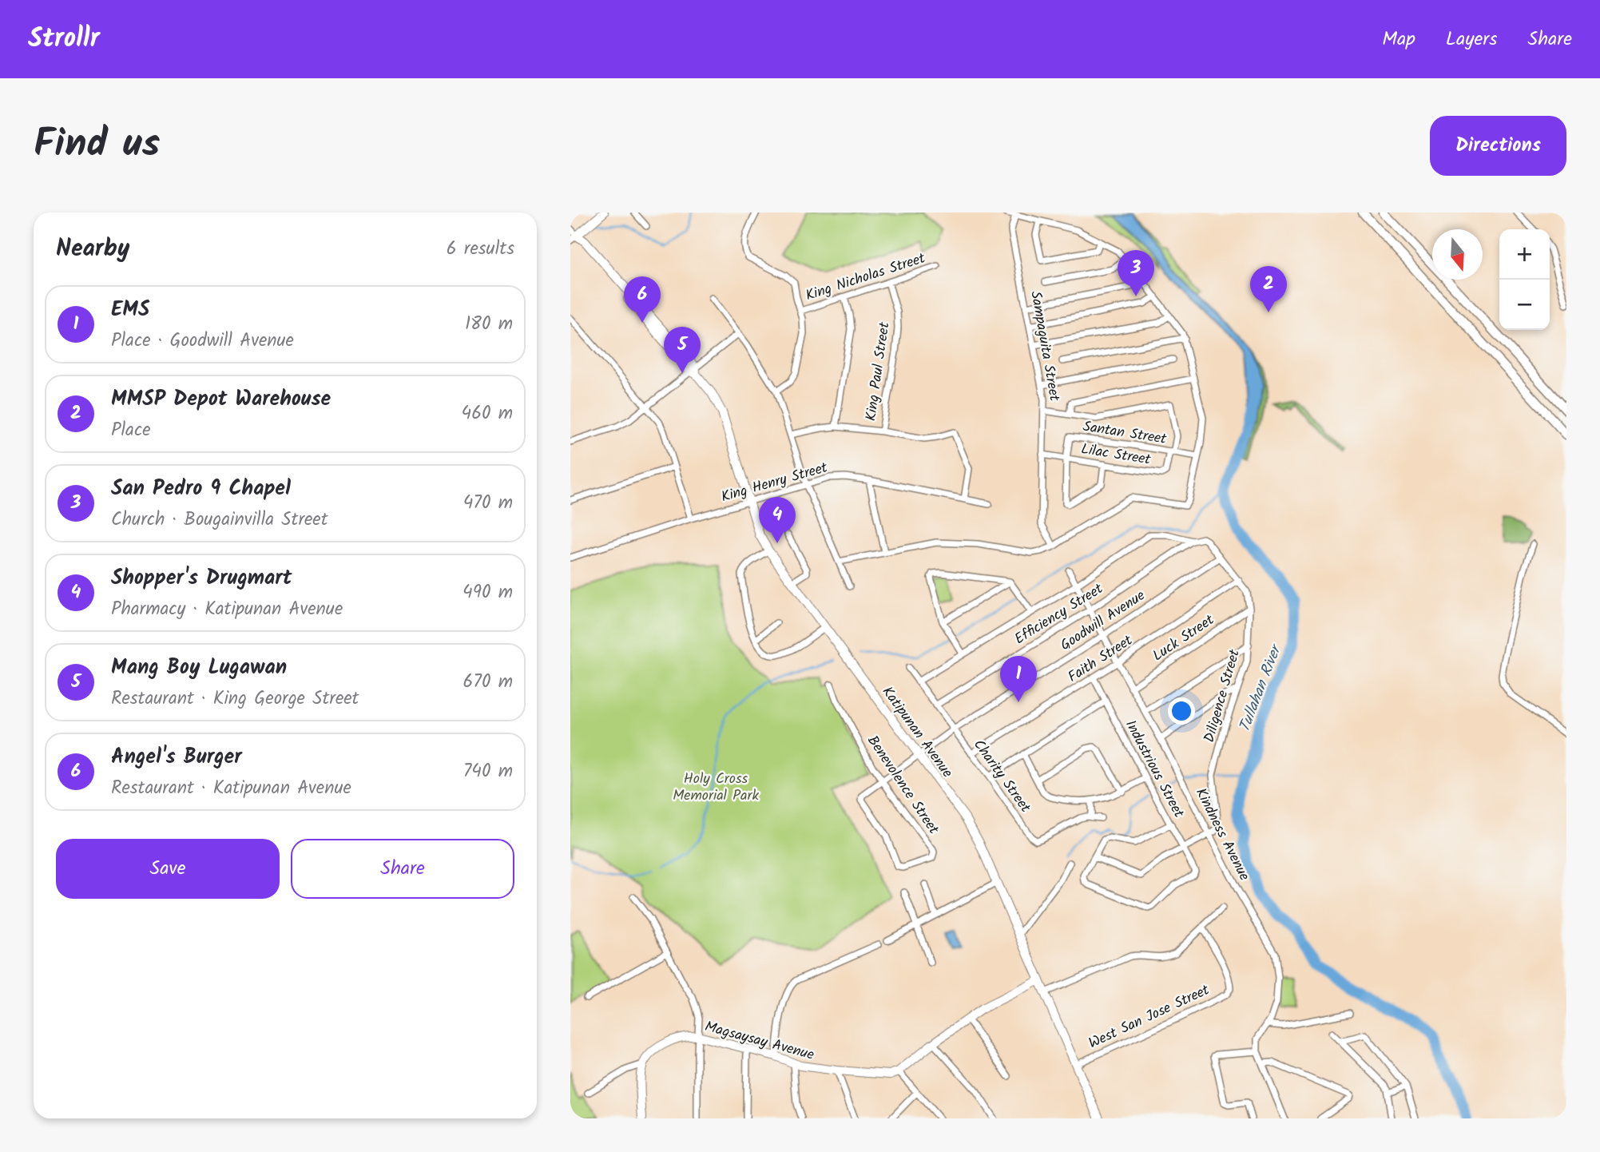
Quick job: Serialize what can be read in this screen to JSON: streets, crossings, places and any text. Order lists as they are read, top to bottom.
{
  "streets": {
    "main road": ["Katipunan Avenue", "Magsaysay Avenue"],
    "street": [
      "King Nicholas Street",
      "Sampaguita Street",
      "King Paul Street",
      "Santan Street",
      "Lilac Street",
      "King Henry Street",
      "Efficiency Street",
      "Goodwill Avenue",
      "Luck Street",
      "Faith Street",
      "Diligence Street",
      "Industrious Street",
      "Charity Street",
      "Benevolence Street",
      "Kindness Avenue",
      "West San Jose Street"
    ]
  },
  "crossings": [
    ["King Nicholas Street", "King Paul Street"],
    ["Sampaguita Street", "Lilac Street"],
    ["Santan Street", "Lilac Street"],
    ["King Henry Street", "Katipunan Avenue"],
    ["Efficiency Street", "Diligence Street"],
    ["Efficiency Street", "Charity Street"],
    ["Efficiency Street", "Kindness Avenue"],
    ["Goodwill Avenue", "Diligence Street"],
    ["Goodwill Avenue", "Katipunan Avenue"],
    ["Goodwill Avenue", "Charity Street"],
    ["Goodwill Avenue", "Benevolence Street"],
    ["Goodwill Avenue", "Kindness Avenue"],
    ["Luck Street", "Diligence Street"],
    ["Luck Street", "Kindness Avenue"],
    ["Faith Street", "Diligence Street"],
    ["Faith Street", "Industrious Street"],
    ["Faith Street", "Charity Street"],
    ["Faith Street", "Kindness Avenue"],
    ["Diligence Street", "Charity Street"],
    ["Diligence Street", "Kindness Avenue"],
    ["Katipunan Avenue", "West San Jose Street"]
  ],
  "water": ["Tullahan River"],
  "parks": ["Holy Cross Memorial Park"],
  "north": "bottom",
  "page": {
    "header": "Strollr",
    "nav": ["Map", "Layers", "Share"],
    "title": "Find us",
    "buttons": [
      "Directions",
      ["Save", "Share"]
    ],
    "heading": ["Nearby", "6 results"],
    "map_buttons": ["+", "−"],
    "pins": [
      "3",
      "2",
      "6",
      "5",
      "4",
      "1"
    ],
    "list": [
      {
        "mark": "1",
        "name": "EMS",
        "note": "Place · Goodwill Avenue",
        "value": "180 m"
      },
      {
        "mark": "2",
        "name": "MMSP Depot Warehouse",
        "note": "Place",
        "value": "460 m"
      },
      {
        "mark": "3",
        "name": "San Pedro 9 Chapel",
        "note": "Church · Bougainvilla Street",
        "value": "470 m"
      },
      {
        "mark": "4",
        "name": "Shopper's Drugmart",
        "note": "Pharmacy · Katipunan Avenue",
        "value": "490 m"
      },
      {
        "mark": "5",
        "name": "Mang Boy Lugawan",
        "note": "Restaurant · King George Street",
        "value": "670 m"
      },
      {
        "mark": "6",
        "name": "Angel's Burger",
        "note": "Restaurant · Katipunan Avenue",
        "value": "740 m"
      }
    ]
  }
}
